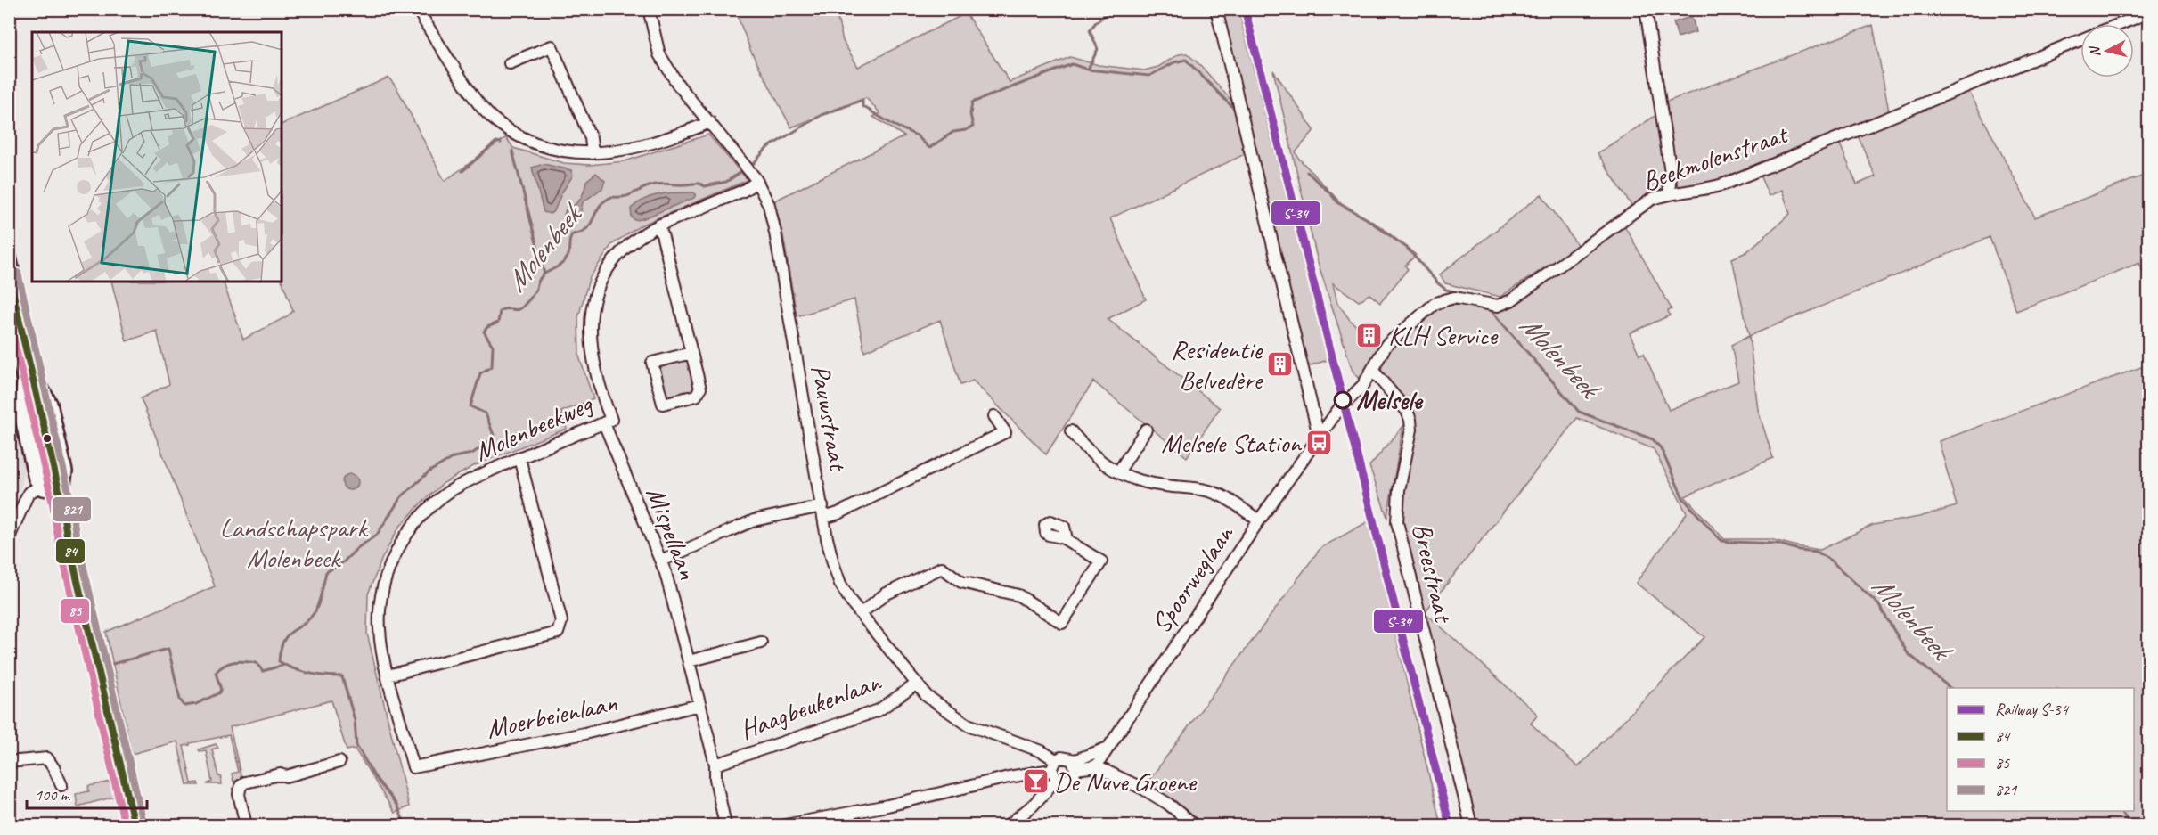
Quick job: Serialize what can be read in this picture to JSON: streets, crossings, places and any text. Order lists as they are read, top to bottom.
{
  "streets": {
    "street": [
      "Beekmolenstraat",
      "Pauwstraat",
      "Molenbeekweg",
      "Mispellaan",
      "Breestraat",
      "Spoorweglaan",
      "Haagbeukenlaan",
      "Moerbeienlaan"
    ]
  },
  "crossings": [
    ["Beekmolenstraat", "Breestraat"],
    ["Beekmolenstraat", "Spoorweglaan"],
    ["Pauwstraat", "Molenbeekweg"],
    ["Pauwstraat", "Haagbeukenlaan"],
    ["Molenbeekweg", "Mispellaan"],
    ["Molenbeekweg", "Moerbeienlaan"],
    ["Mispellaan", "Haagbeukenlaan"],
    ["Mispellaan", "Moerbeienlaan"]
  ],
  "water": ["Molenbeek"],
  "parks": ["Landschapspark Molenbeek"],
  "places": {
    "building": ["KLH Service", "Residentie Belvedère"],
    "other": ["Melsele"],
    "bus stop": ["Melsele Station"],
    "bar": ["De Nuve Groene"]
  },
  "lines": [
    "rail line S-34",
    "transit line 821",
    "transit line 84",
    "transit line 85"
  ],
  "legend": [
    "Railway S-34",
    "84",
    "85",
    "821"
  ],
  "scale_bar": "100 m",
  "north": "left"
}
